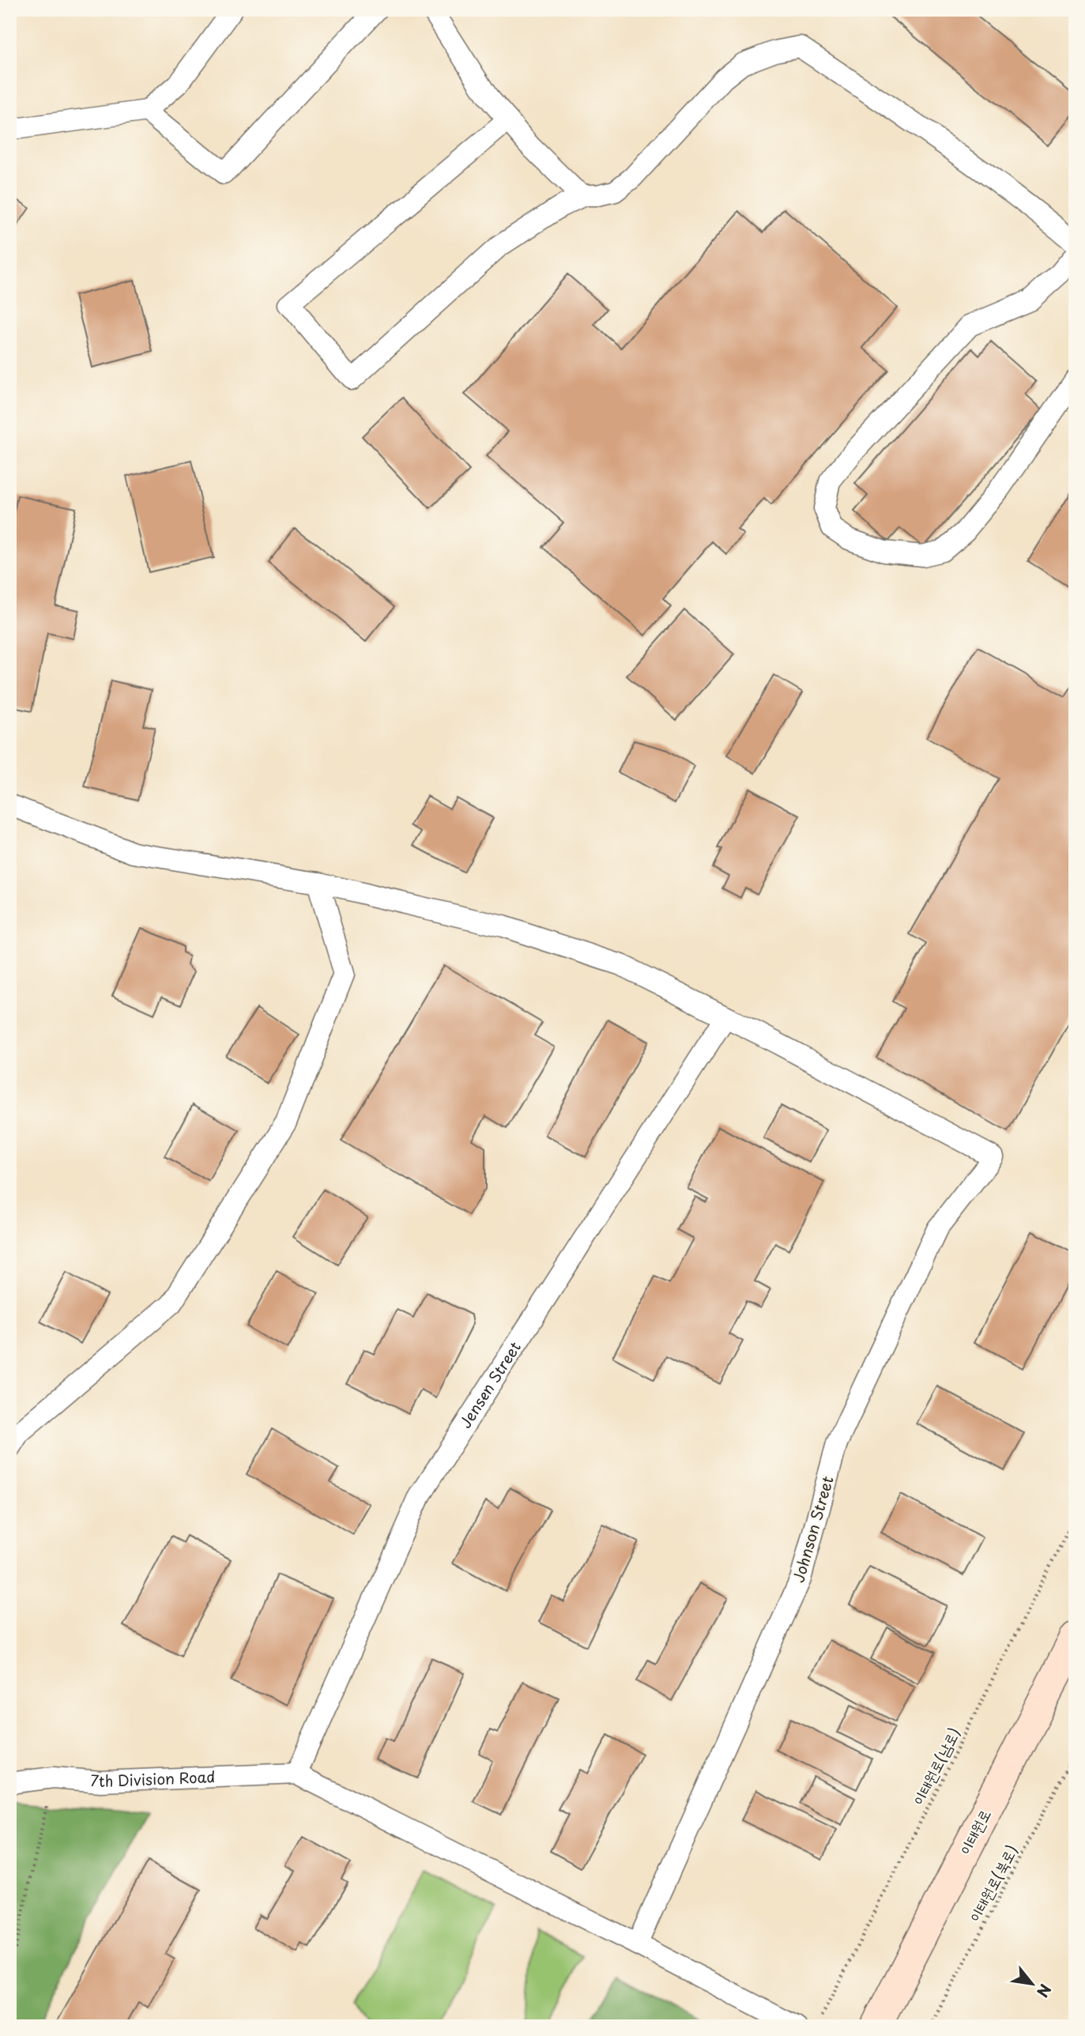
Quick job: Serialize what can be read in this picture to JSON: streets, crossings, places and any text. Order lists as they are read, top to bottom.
{
  "streets": {
    "main road": ["이태원로"],
    "lane": ["Jensen Street", "Johnson Street", "7th Division Road"],
    "path": ["이태원로(남로)", "이태원로(북로)"]
  },
  "crossings": [
    ["Jensen Street", "Johnson Street"],
    ["Jensen Street", "7th Division Road"]
  ],
  "north": "bottom right"
}
